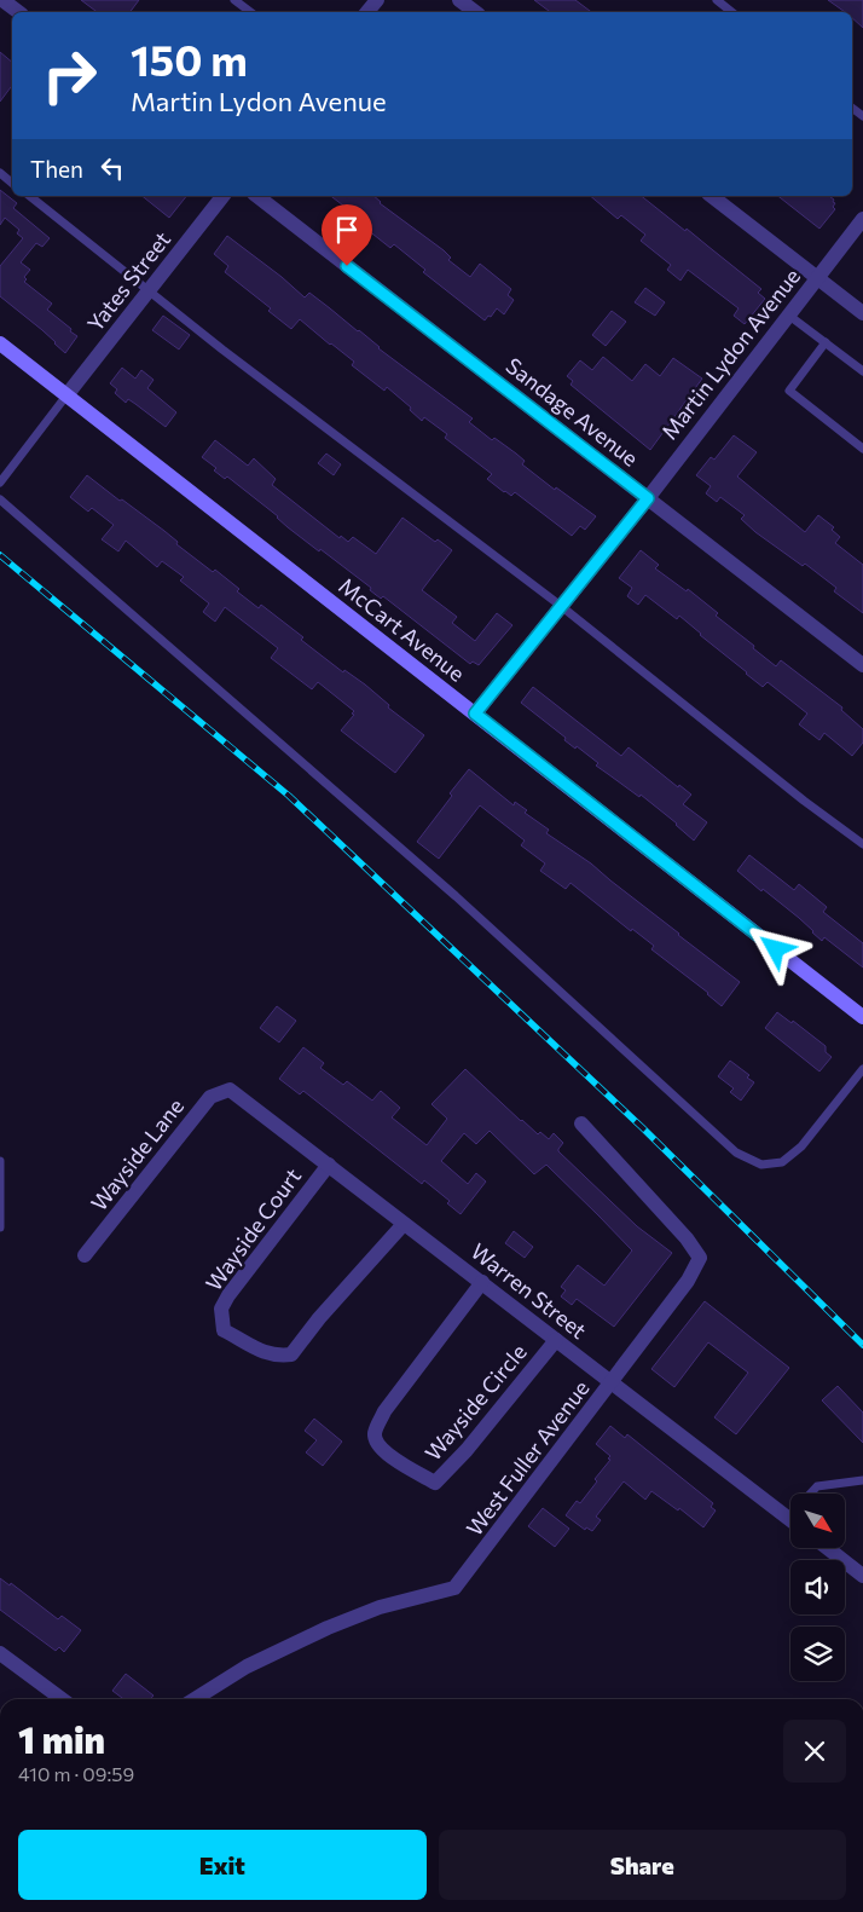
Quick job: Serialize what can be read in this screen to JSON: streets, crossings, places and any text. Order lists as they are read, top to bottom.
{
  "streets": {
    "main road": ["McCart Avenue"],
    "street": [
      "Yates Street",
      "Martin Lydon Avenue",
      "Sandage Avenue",
      "Wayside Lane",
      "Wayside Court",
      "Warren Street",
      "Wayside Circle",
      "West Fuller Avenue"
    ]
  },
  "crossings": [
    ["Yates Street", "McCart Avenue"],
    ["Martin Lydon Avenue", "Sandage Avenue"],
    ["Martin Lydon Avenue", "McCart Avenue"],
    ["Wayside Lane", "Warren Street"],
    ["Wayside Court", "Warren Street"],
    ["Warren Street", "Wayside Circle"],
    ["Warren Street", "West Fuller Avenue"]
  ],
  "north": "bottom right",
  "page": {
    "turn": ["150 m", "Martin Lydon Avenue"],
    "then": "Then",
    "heading": ["1 min", "410 m · 09:59"],
    "buttons": ["Exit", "Share"]
  }
}
